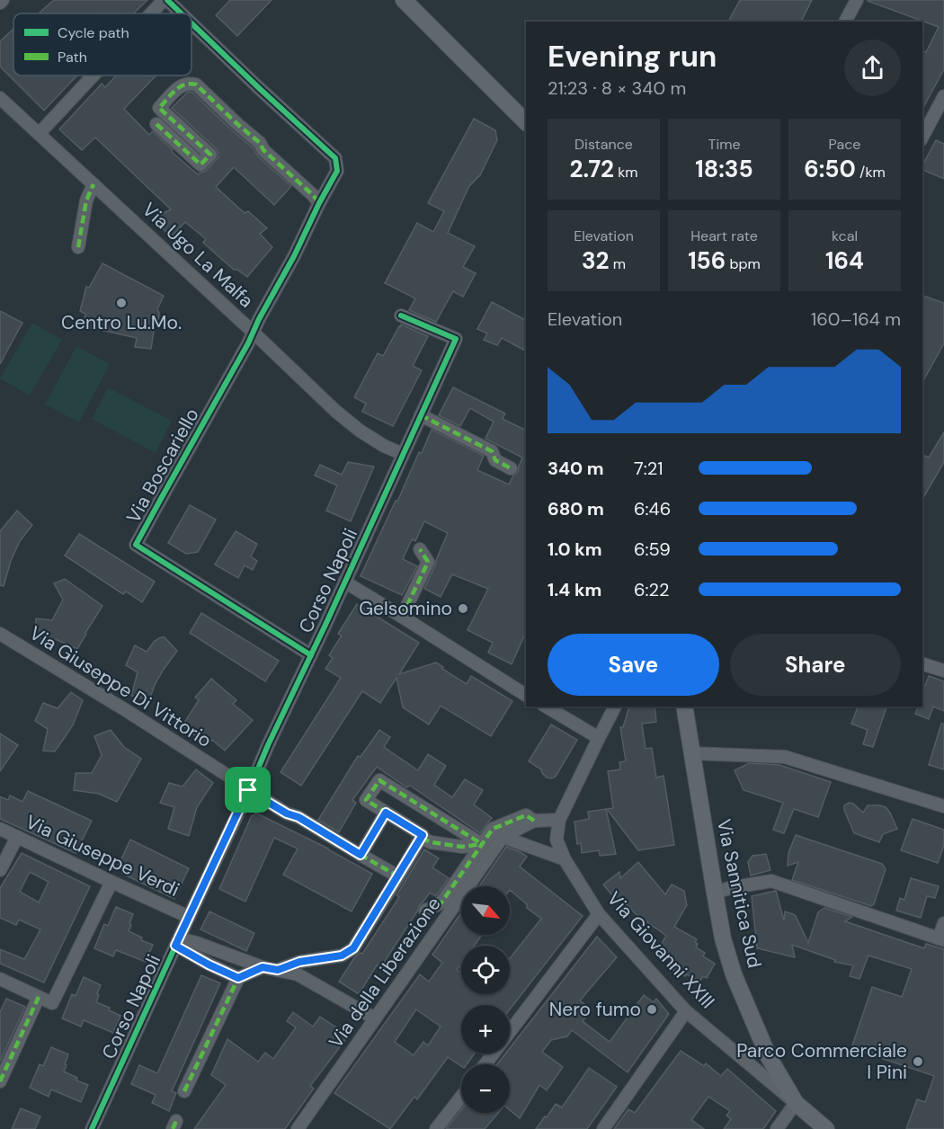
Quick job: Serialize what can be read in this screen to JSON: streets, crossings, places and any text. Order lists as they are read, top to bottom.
{
  "streets": {
    "main road": ["Via Sannitica Sud"],
    "street": [
      "Via Ugo La Malfa",
      "Via Boscariello",
      "Corso Napoli",
      "Via Giuseppe Di Vittorio",
      "Via Giuseppe Verdi",
      "Via Giovanni XXIII",
      "Via della Liberazione"
    ]
  },
  "crossings": [
    ["Via Ugo La Malfa", "Via Boscariello"],
    ["Via Ugo La Malfa", "Corso Napoli"],
    ["Via Boscariello", "Corso Napoli"],
    ["Corso Napoli", "Via Giuseppe Di Vittorio"],
    ["Corso Napoli", "Via Giuseppe Verdi"],
    ["Via Sannitica Sud", "Via Giovanni XXIII"],
    ["Via Giovanni XXIII", "Via della Liberazione"]
  ],
  "places": [
    "Centro Lu.Mo.",
    "Gelsomino",
    "Nero fumo",
    "Parco Commerciale I Pini"
  ],
  "legend": ["Cycle path", "Path"],
  "north": "bottom right",
  "page": {
    "heading": ["Evening run", "21:23 · 8 × 340 m"],
    "stats": [
      ["Distance", "2.72 km"],
      ["Time", "18:35"],
      ["Pace", "6:50 /km"],
      ["Elevation", "32 m"],
      ["Heart rate", "156 bpm"],
      ["kcal", "164"]
    ],
    "chart": ["Elevation", "160–164 m"],
    "list": [
      {
        "name": "340 m",
        "note": "7:21"
      },
      {
        "name": "680 m",
        "note": "6:46"
      },
      {
        "name": "1.0 km",
        "note": "6:59"
      },
      {
        "name": "1.4 km",
        "note": "6:22"
      }
    ],
    "buttons": ["Save", "Share"],
    "map_buttons": ["+", "−"]
  }
}
